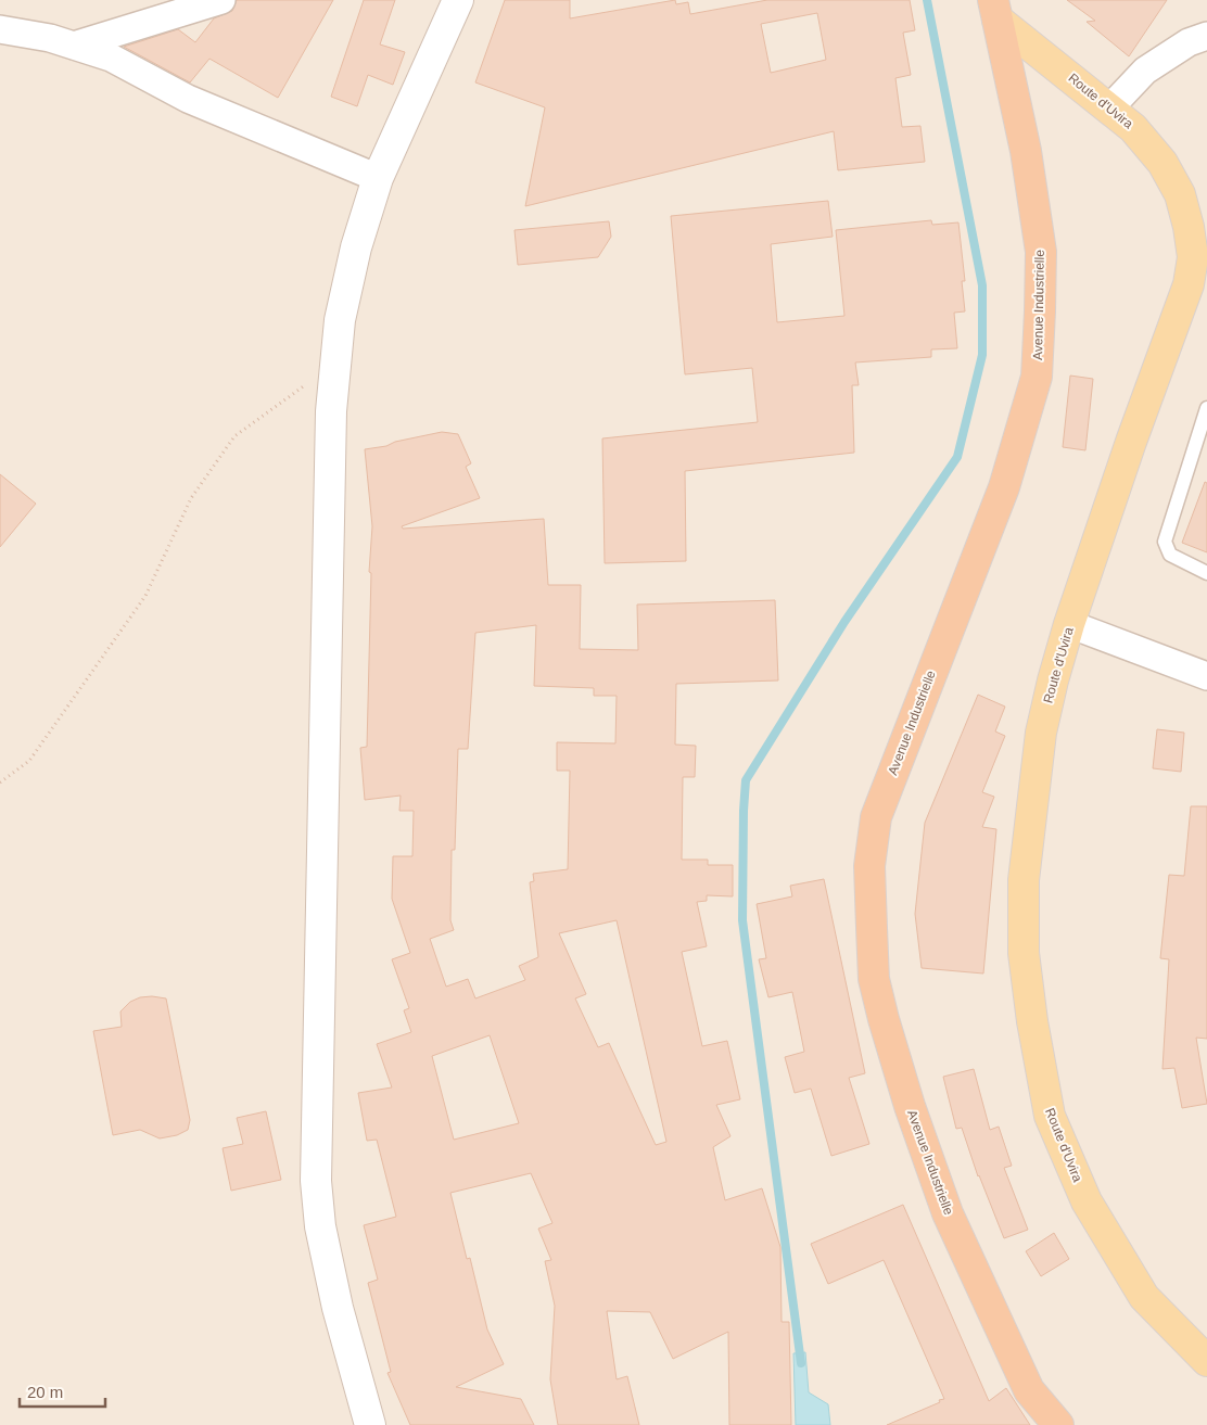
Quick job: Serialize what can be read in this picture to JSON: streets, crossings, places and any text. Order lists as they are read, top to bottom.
{
  "streets": {
    "highway": ["Avenue Industrielle"],
    "main road": ["Route d'Uvira"]
  },
  "crossings": [
    ["Route d'Uvira", "Avenue Industrielle"]
  ],
  "scale_bar": "20 m"
}
